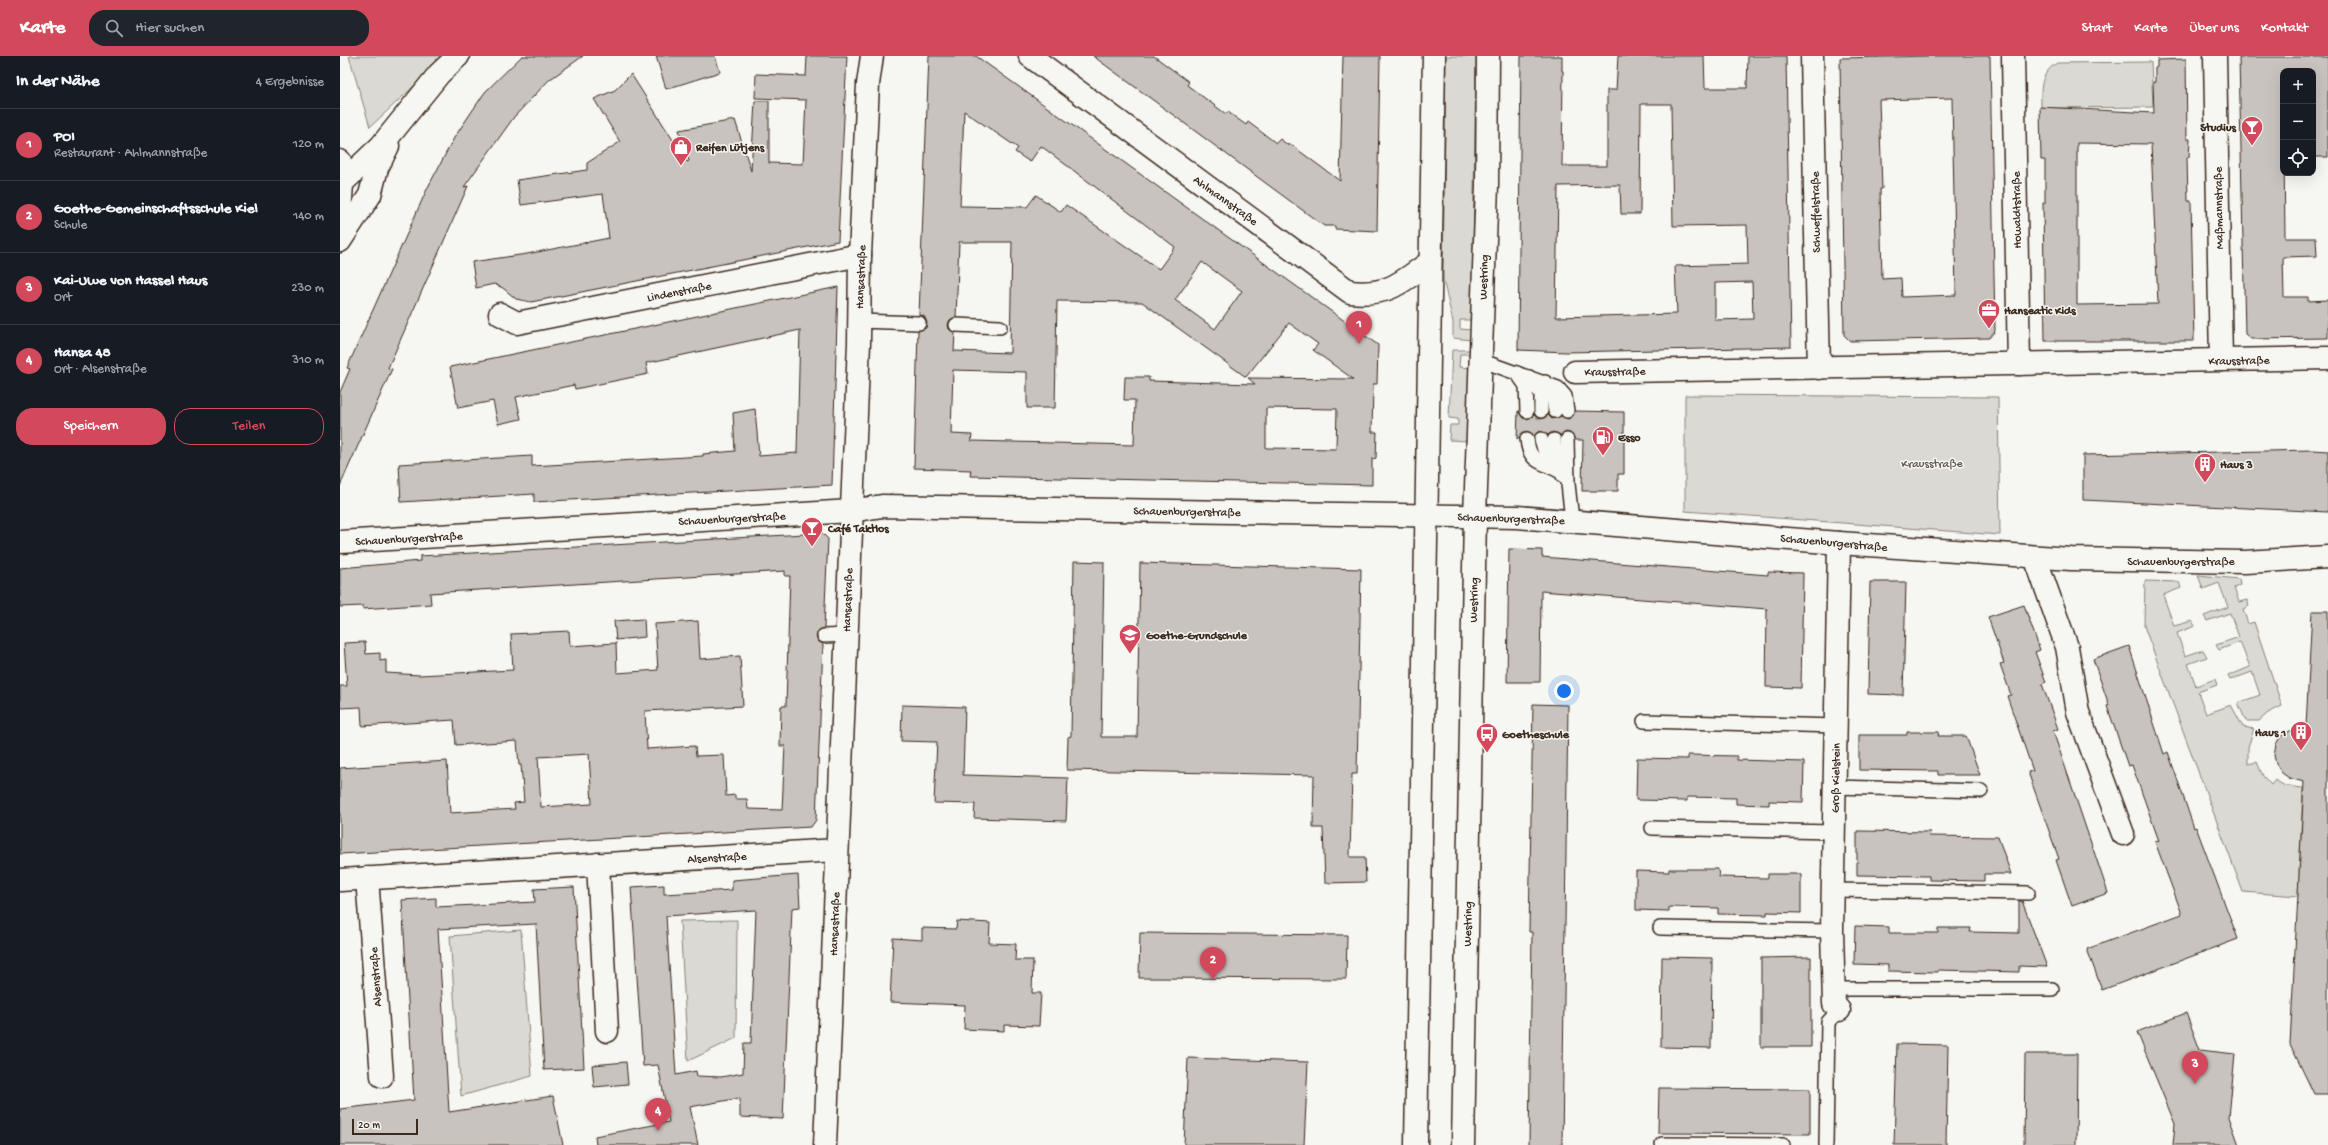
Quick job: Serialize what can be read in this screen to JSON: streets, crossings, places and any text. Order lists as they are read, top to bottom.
{
  "streets": {
    "street": [
      "Ahlmannstraße",
      "Maßmannstraße",
      "Howaldtstraße",
      "Schweffelstraße",
      "Hansastraße",
      "Westring",
      "Lindenstraße",
      "Krausstraße",
      "Schauenburgerstraße",
      "Groß Kielstein",
      "Alsenstraße"
    ]
  },
  "crossings": [
    ["Maßmannstraße", "Krausstraße"],
    ["Howaldtstraße", "Krausstraße"],
    ["Schweffelstraße", "Krausstraße"],
    ["Hansastraße", "Lindenstraße"],
    ["Hansastraße", "Schauenburgerstraße"],
    ["Hansastraße", "Alsenstraße"],
    ["Westring", "Schauenburgerstraße"],
    ["Schauenburgerstraße", "Groß Kielstein"]
  ],
  "parks": ["Krausstraße"],
  "places": {
    "bar": ["Studius", "Café Taktlos"],
    "shop": ["Reifen Lütjens"],
    "office": ["Hanseatic Kids"],
    "fuel station": ["Esso"],
    "building": ["Haus 3", "Haus 1"],
    "school or university": ["Goethe-Grundschule"],
    "bus stop": ["Goetheschule"]
  },
  "scale_bar": "20 m",
  "page": {
    "header": "Karte",
    "search": "Hier suchen",
    "nav": [
      "Start",
      "Karte",
      "Über uns",
      "Kontakt"
    ],
    "heading": ["In der Nähe", "4 Ergebnisse"],
    "map_buttons": ["+", "−"],
    "list": [
      {
        "mark": "1",
        "name": "POI",
        "note": "Restaurant · Ahlmannstraße",
        "value": "120 m"
      },
      {
        "mark": "2",
        "name": "Goethe-Gemeinschaftsschule Kiel",
        "note": "Schule",
        "value": "140 m"
      },
      {
        "mark": "3",
        "name": "Kai-Uwe von Hassel Haus",
        "note": "Ort",
        "value": "230 m"
      },
      {
        "mark": "4",
        "name": "Hansa 48",
        "note": "Ort · Alsenstraße",
        "value": "310 m"
      }
    ],
    "pins": [
      "1",
      "2",
      "3",
      "4"
    ],
    "buttons": ["Speichern", "Teilen"],
    "scale": "20 m"
  }
}
